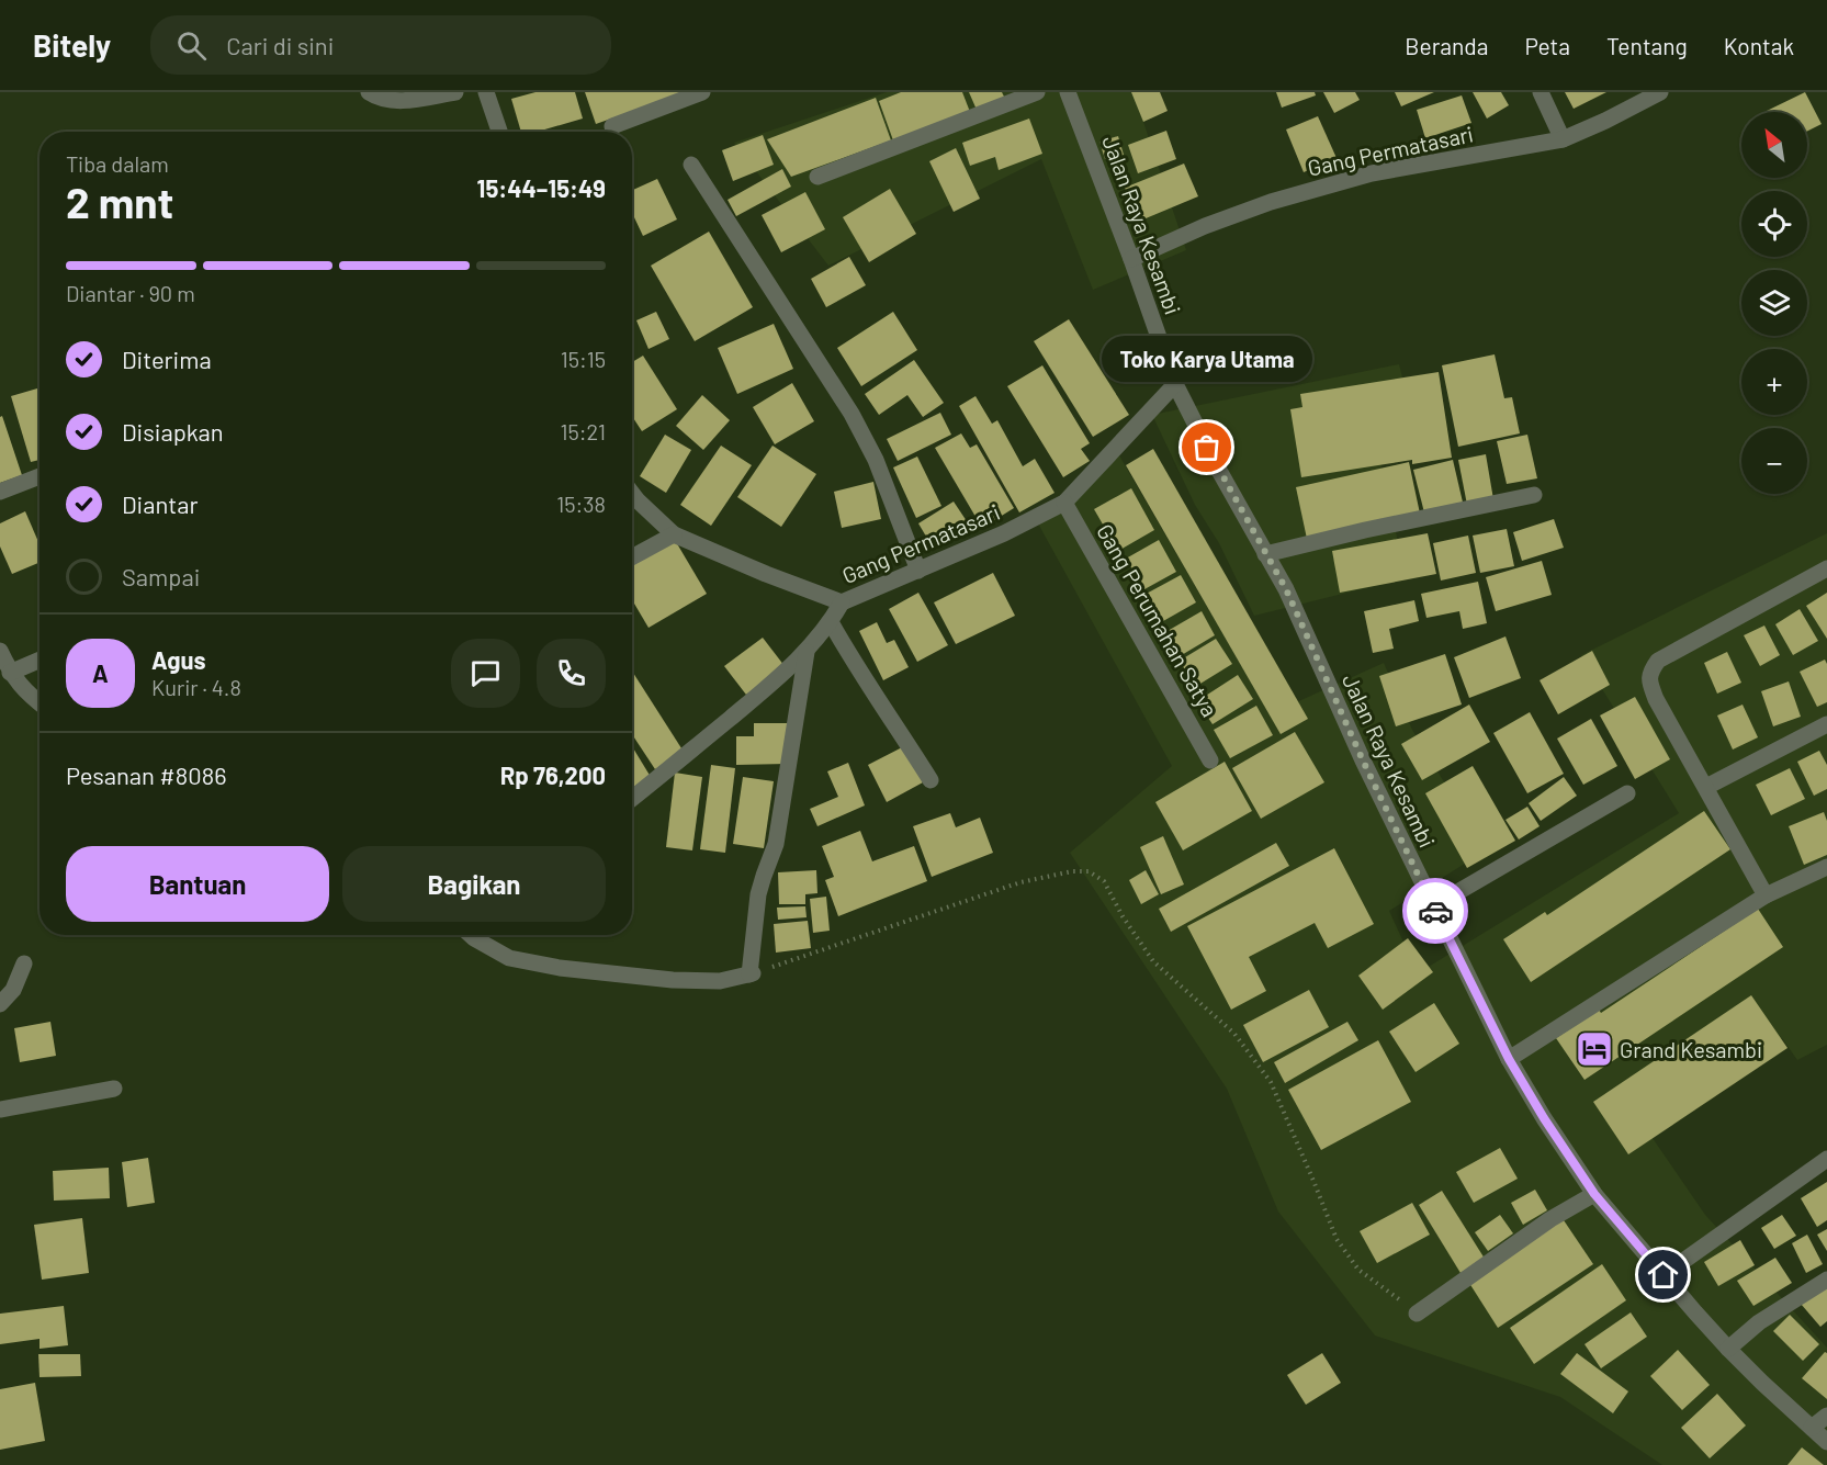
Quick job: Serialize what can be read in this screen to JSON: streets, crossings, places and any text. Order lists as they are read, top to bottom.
{
  "streets": {
    "street": ["Gang Permatasari", "Jalan Raya Kesambi", "Gang Perumahan Satya"]
  },
  "crossings": [
    ["Gang Permatasari", "Jalan Raya Kesambi"],
    ["Gang Permatasari", "Gang Perumahan Satya"]
  ],
  "places": {
    "other": ["Toko Karya Utama"],
    "hotel": ["Grand Kesambi"]
  },
  "north": "top left",
  "page": {
    "header": "Bitely",
    "search": "Cari di sini",
    "nav": [
      "Beranda",
      "Peta",
      "Tentang",
      "Kontak"
    ],
    "map_buttons": ["+", "−"],
    "heading": ["2 mnt", "Tiba dalam", "15:44–15:49"],
    "panel": [
      "Agus",
      "Kurir · 4.8",
      "Pesanan #8086",
      "Rp 76,200"
    ],
    "bar": "Diantar · 90 m",
    "list": [
      ["Diterima", "15:15"],
      ["Disiapkan", "15:21"],
      ["Diantar", "15:38"],
      "Sampai"
    ],
    "bubble": "Toko Karya Utama",
    "round": "A",
    "buttons": ["Bantuan", "Bagikan"]
  }
}
